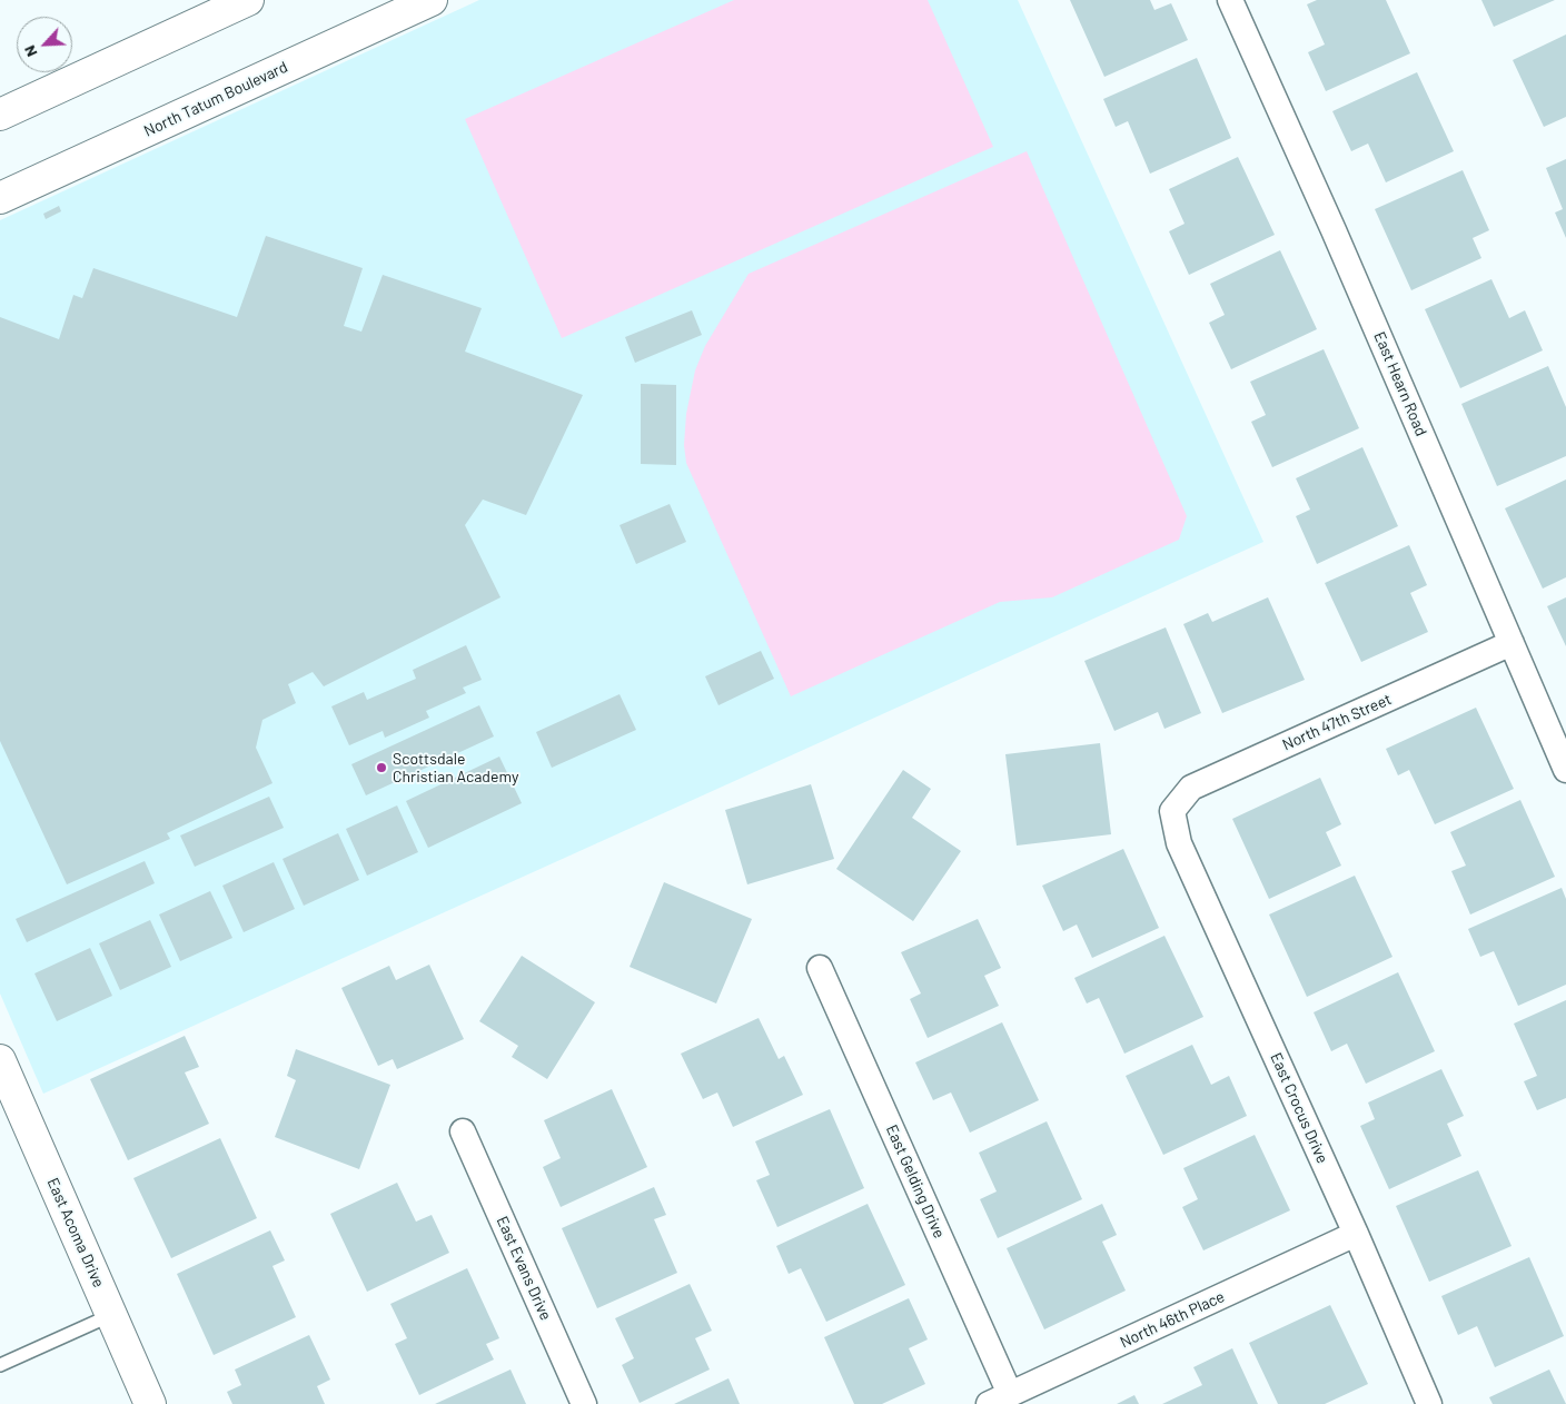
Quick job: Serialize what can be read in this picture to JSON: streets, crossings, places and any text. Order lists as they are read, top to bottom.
{
  "streets": {
    "main road": ["North Tatum Boulevard", "East Acoma Drive"],
    "street": [
      "East Hearn Road",
      "North 47th Street",
      "East Crocus Drive",
      "East Gelding Drive",
      "East Evans Drive",
      "North 46th Place"
    ]
  },
  "crossings": [
    ["East Hearn Road", "North 47th Street"],
    ["North 47th Street", "East Crocus Drive"],
    ["East Crocus Drive", "North 46th Place"],
    ["East Gelding Drive", "North 46th Place"]
  ],
  "places": ["Scottsdale Christian Academy"],
  "north": "bottom left"
}
